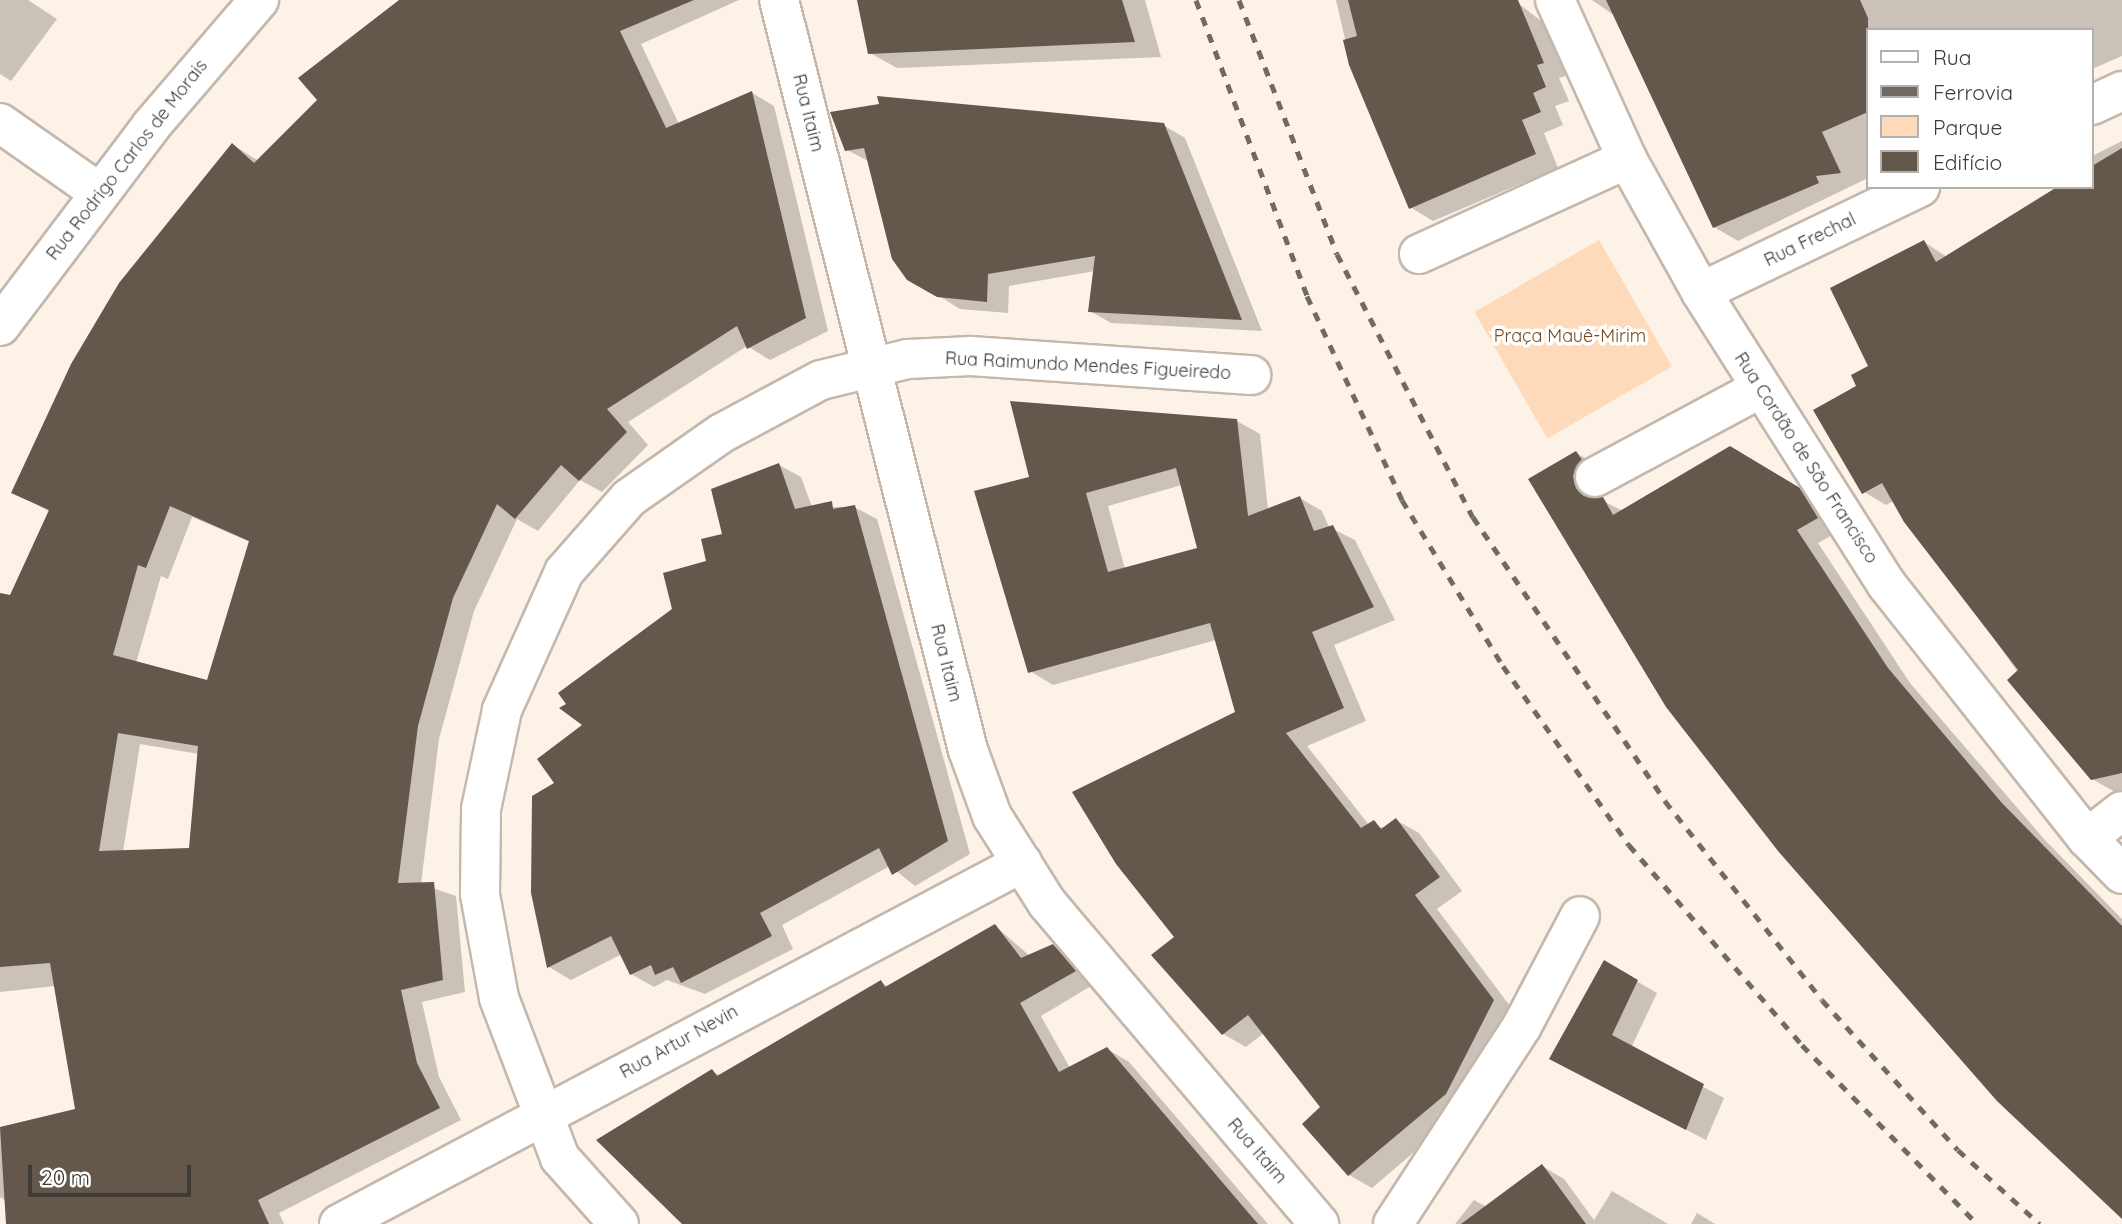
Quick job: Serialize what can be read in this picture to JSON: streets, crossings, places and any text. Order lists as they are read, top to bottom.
{
  "streets": {
    "street": [
      "Rua Itaim",
      "Rua Rodrigo Carlos de Morais",
      "Rua Frechal",
      "Rua Raimundo Mendes Figueiredo",
      "Rua Cordão de São Francisco",
      "Rua Artur Nevin"
    ]
  },
  "crossings": [
    ["Rua Itaim", "Rua Raimundo Mendes Figueiredo"],
    ["Rua Itaim", "Rua Artur Nevin"],
    ["Rua Frechal", "Rua Cordão de São Francisco"],
    ["Rua Raimundo Mendes Figueiredo", "Rua Artur Nevin"]
  ],
  "parks": ["Praça Mauê-Mirim"],
  "legend": [
    "Rua",
    "Ferrovia",
    "Parque",
    "Edifício"
  ],
  "scale_bar": "20 m"
}
